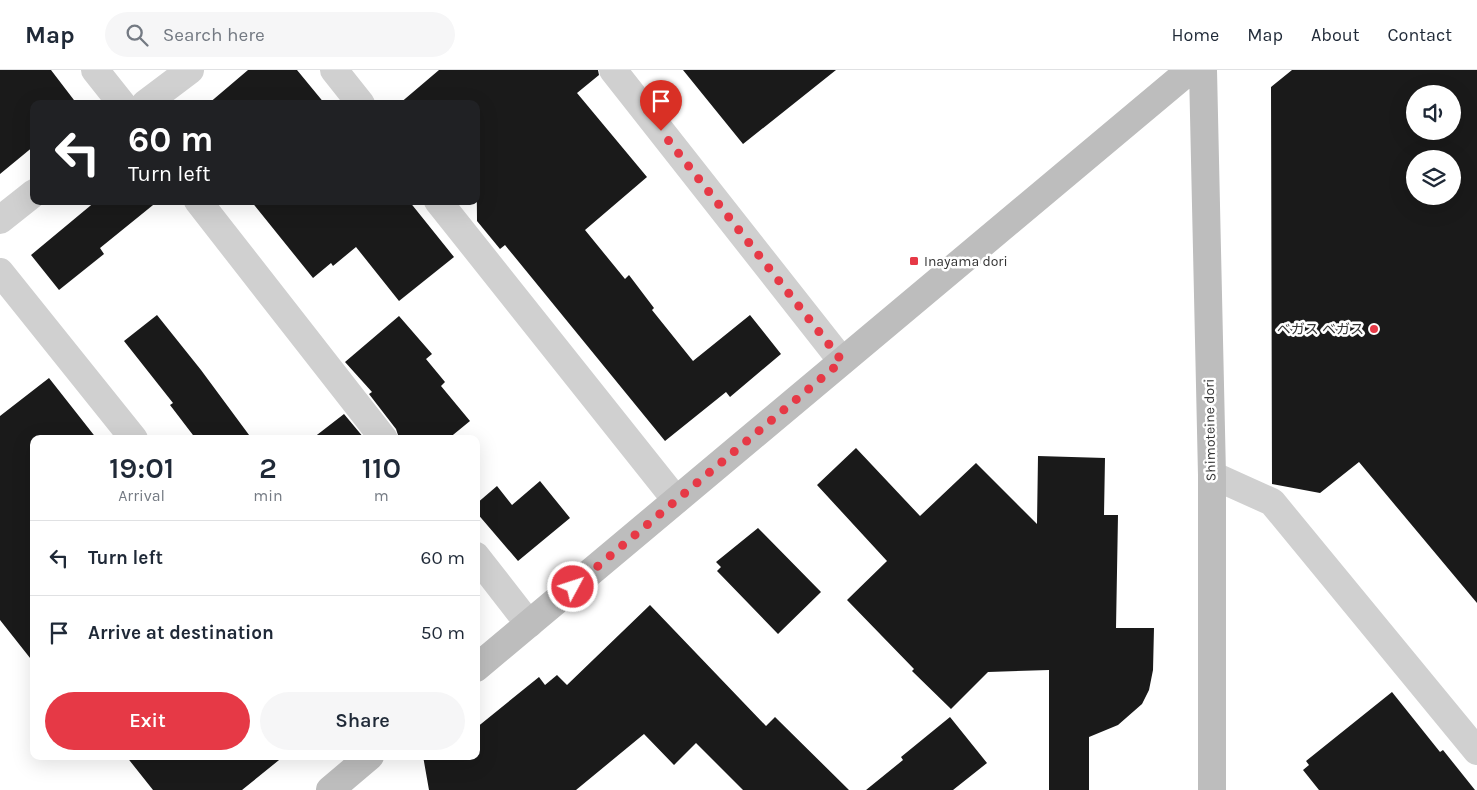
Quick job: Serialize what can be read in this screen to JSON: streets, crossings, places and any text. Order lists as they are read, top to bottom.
{
  "streets": {
    "street": ["Shimoteine dori"]
  },
  "places": {
    "transit": ["Inayama dori"],
    "other": ["ベガス ベガス"]
  },
  "page": {
    "header": "Map",
    "search": "Search here",
    "nav": [
      "Home",
      "Map",
      "About",
      "Contact"
    ],
    "turn": ["60 m", "Turn left"],
    "eta": [
      "19:01",
      "Arrival",
      "2",
      "min",
      "110",
      "m"
    ],
    "list": [
      {
        "name": "Turn left",
        "value": "60 m"
      },
      {
        "name": "Arrive at destination",
        "value": "50 m"
      }
    ],
    "buttons": ["Exit", "Share"]
  }
}
